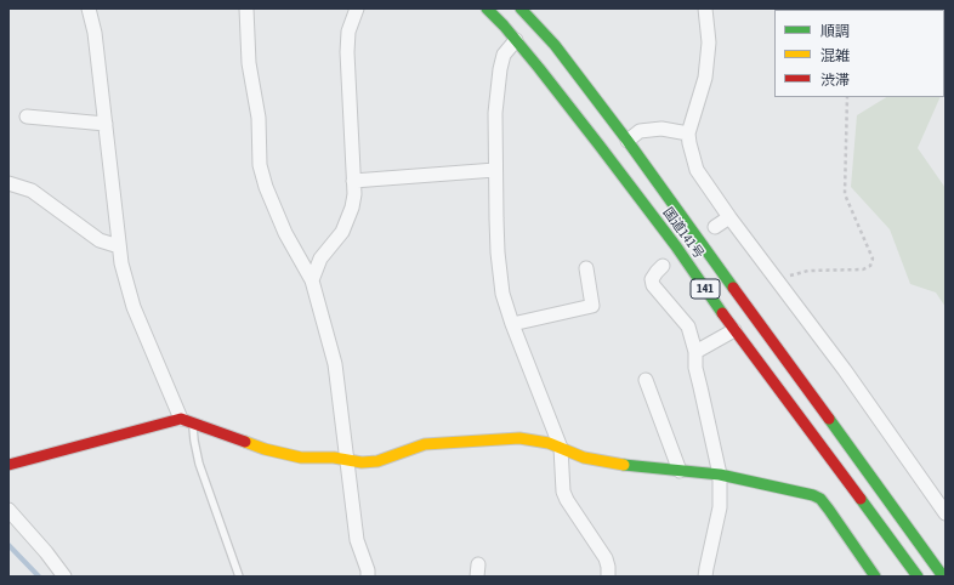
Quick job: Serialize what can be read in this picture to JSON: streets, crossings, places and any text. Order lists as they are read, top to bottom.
{
  "streets": {
    "main road": ["国道141号", "141"]
  },
  "legend": ["順調", "混雑", "渋滞"]
}
